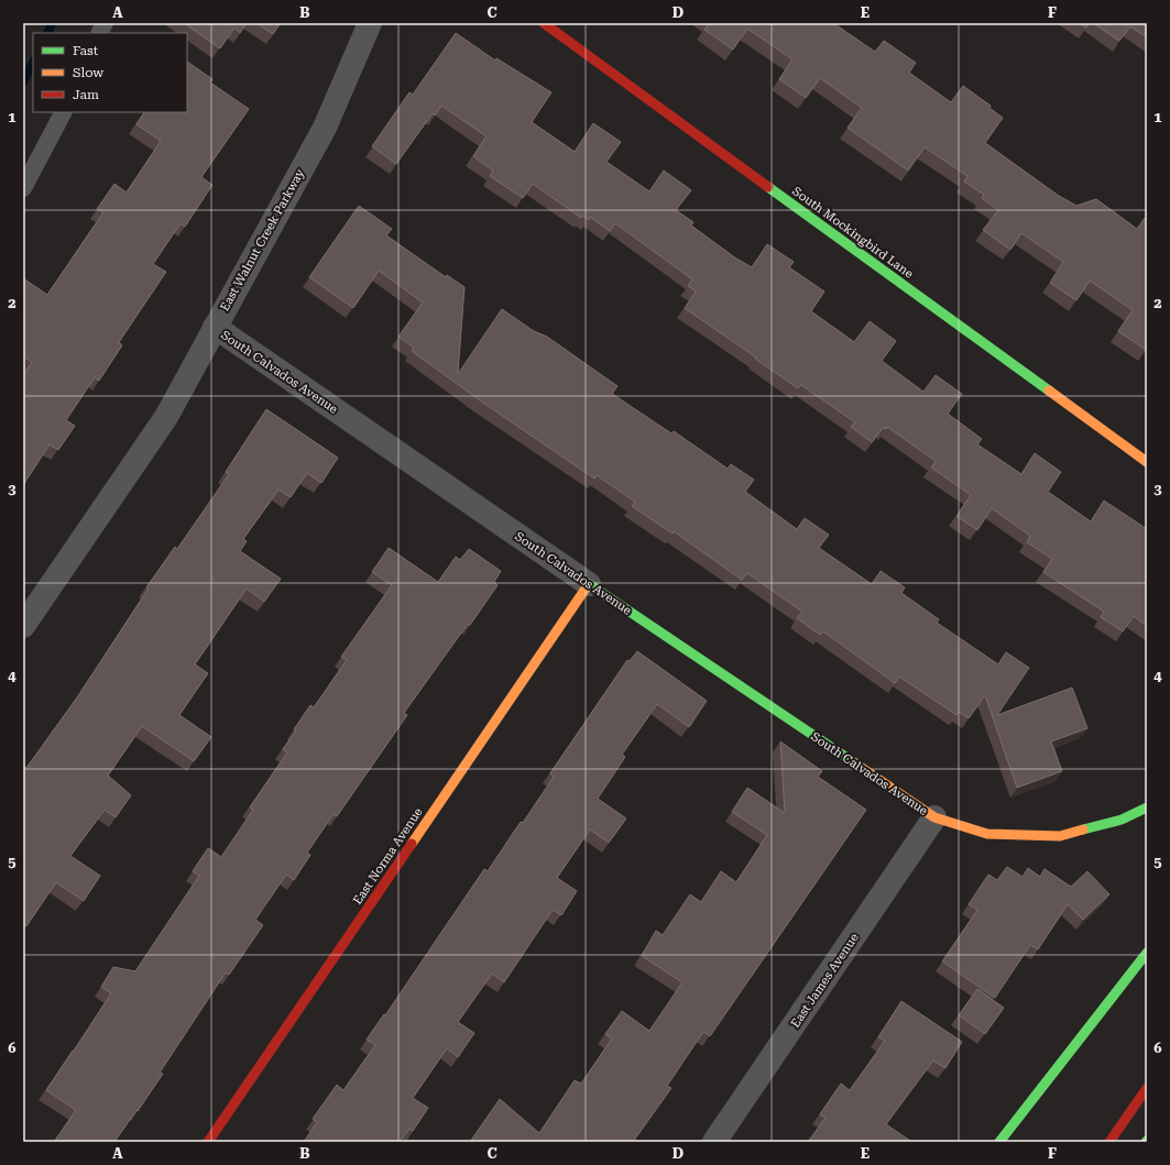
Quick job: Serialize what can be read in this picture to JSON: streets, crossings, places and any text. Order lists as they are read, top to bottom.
{
  "streets": {
    "main road": ["South Mockingbird Lane", "South Calvados Avenue", "East Norma Avenue"],
    "street": ["East Walnut Creek Parkway", "East James Avenue"]
  },
  "crossings": [
    ["East Walnut Creek Parkway", "South Calvados Avenue"],
    ["South Calvados Avenue", "East Norma Avenue"],
    ["South Calvados Avenue", "East James Avenue"]
  ],
  "legend": ["Fast", "Slow", "Jam"],
  "grid": {
    "columns": [
      "A",
      "B",
      "C",
      "D",
      "E",
      "F"
    ],
    "rows": [
      "1",
      "2",
      "3",
      "4",
      "5",
      "6"
    ]
  }
}
